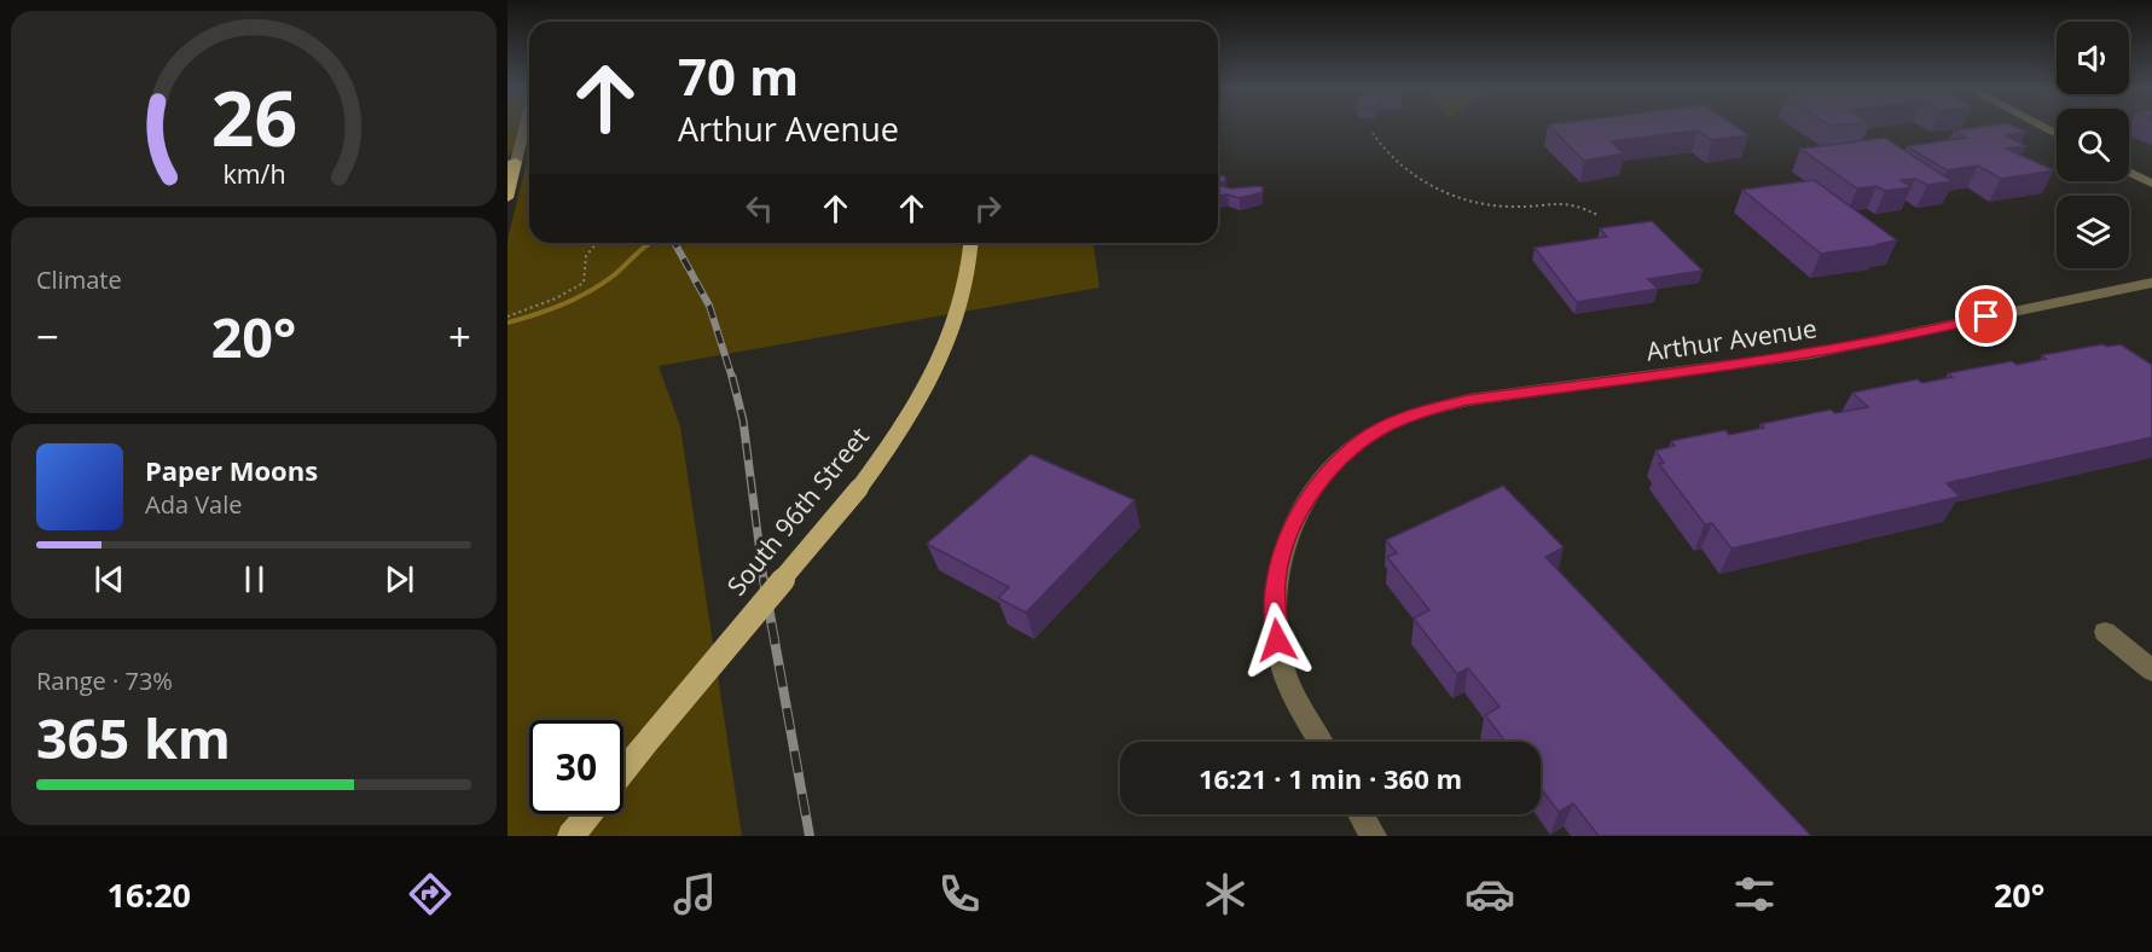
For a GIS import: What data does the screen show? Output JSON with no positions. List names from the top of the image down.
{
  "streets": {
    "main road": ["South 96th Street"],
    "street": ["Arthur Avenue"]
  },
  "page": {
    "turn": ["70 m", "Arthur Avenue"],
    "tile": [
      "Climate",
      ["Range · 73%", "365 km"]
    ],
    "heat": ["−", "20°", "+"],
    "song": ["Paper Moons", "Ada Vale"],
    "limit": "30",
    "trip": "16:21 · 1 min · 360 m",
    "tabs": ["16:20", "20°"],
    "gauge": ["26", "km/h"]
  }
}
